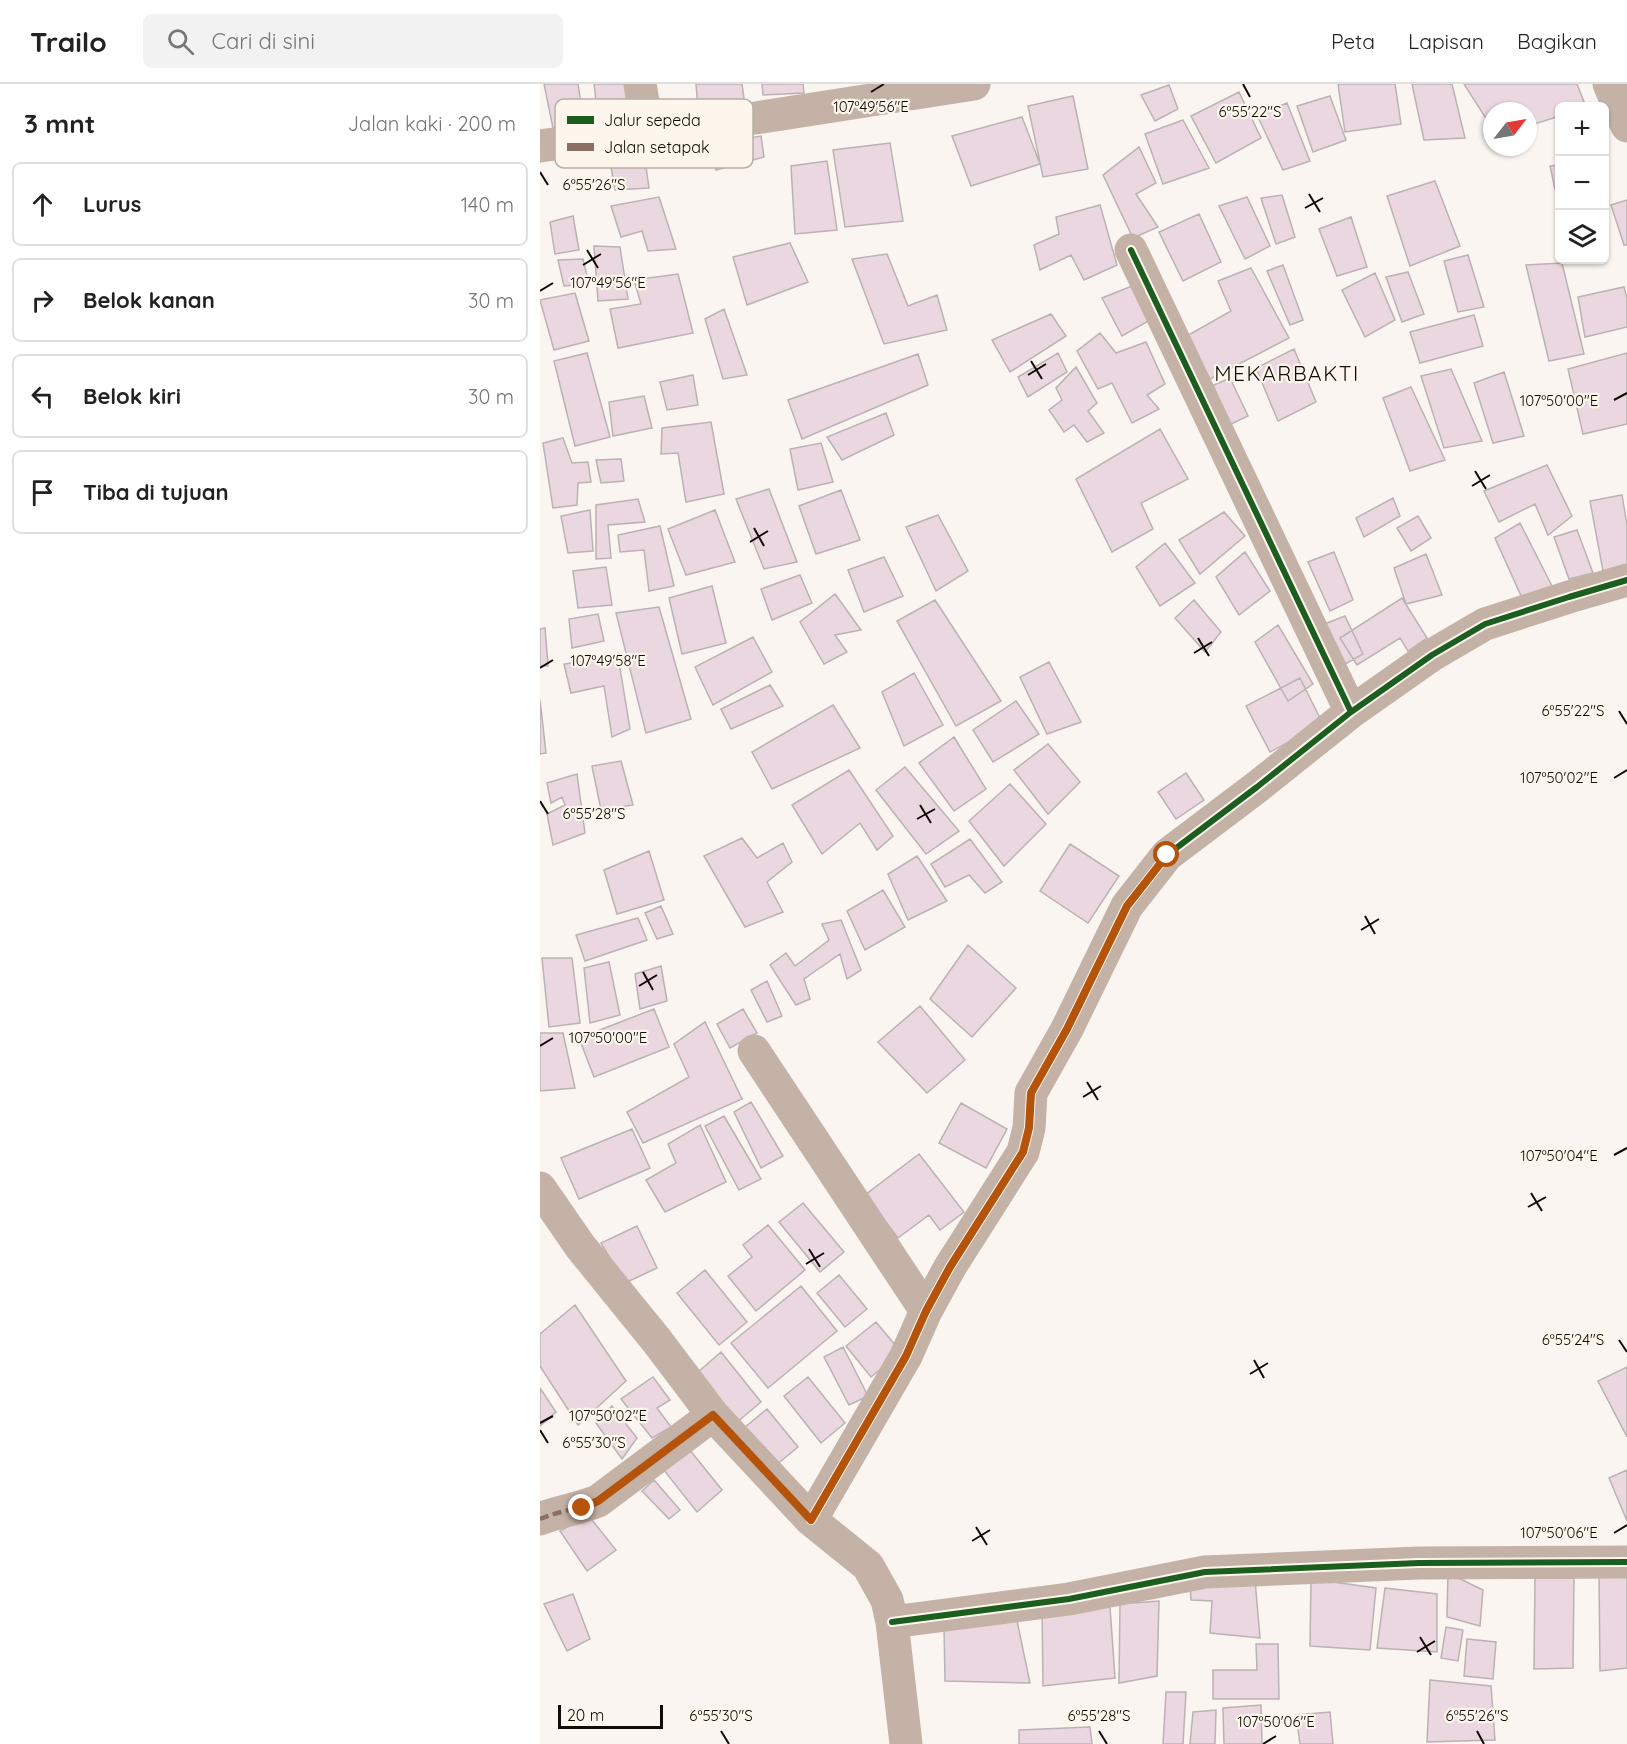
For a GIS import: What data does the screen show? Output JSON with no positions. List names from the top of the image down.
{
  "districts": ["MEKARBAKTI"],
  "legend": ["Jalur sepeda", "Jalan setapak"],
  "scale_bar": "20 m",
  "north": "top right",
  "page": {
    "header": "Trailo",
    "search": "Cari di sini",
    "nav": ["Peta", "Lapisan", "Bagikan"],
    "heading": ["3 mnt", "Jalan kaki · 200 m"],
    "map_buttons": ["+", "−"],
    "list": [
      ["Lurus", "140 m"],
      ["Belok kanan", "30 m"],
      ["Belok kiri", "30 m"],
      "Tiba di tujuan"
    ],
    "scale": "20 m"
  },
  "coordinates": [
    "107°49'56\"E",
    "6°55'22\"S",
    "6°55'26\"S",
    "107°50'00\"E",
    "107°49'58\"E",
    "107°50'02\"E",
    "6°55'28\"S",
    "107°50'04\"E",
    "6°55'24\"S",
    "6°55'30\"S",
    "107°50'06\"E"
  ]
}
